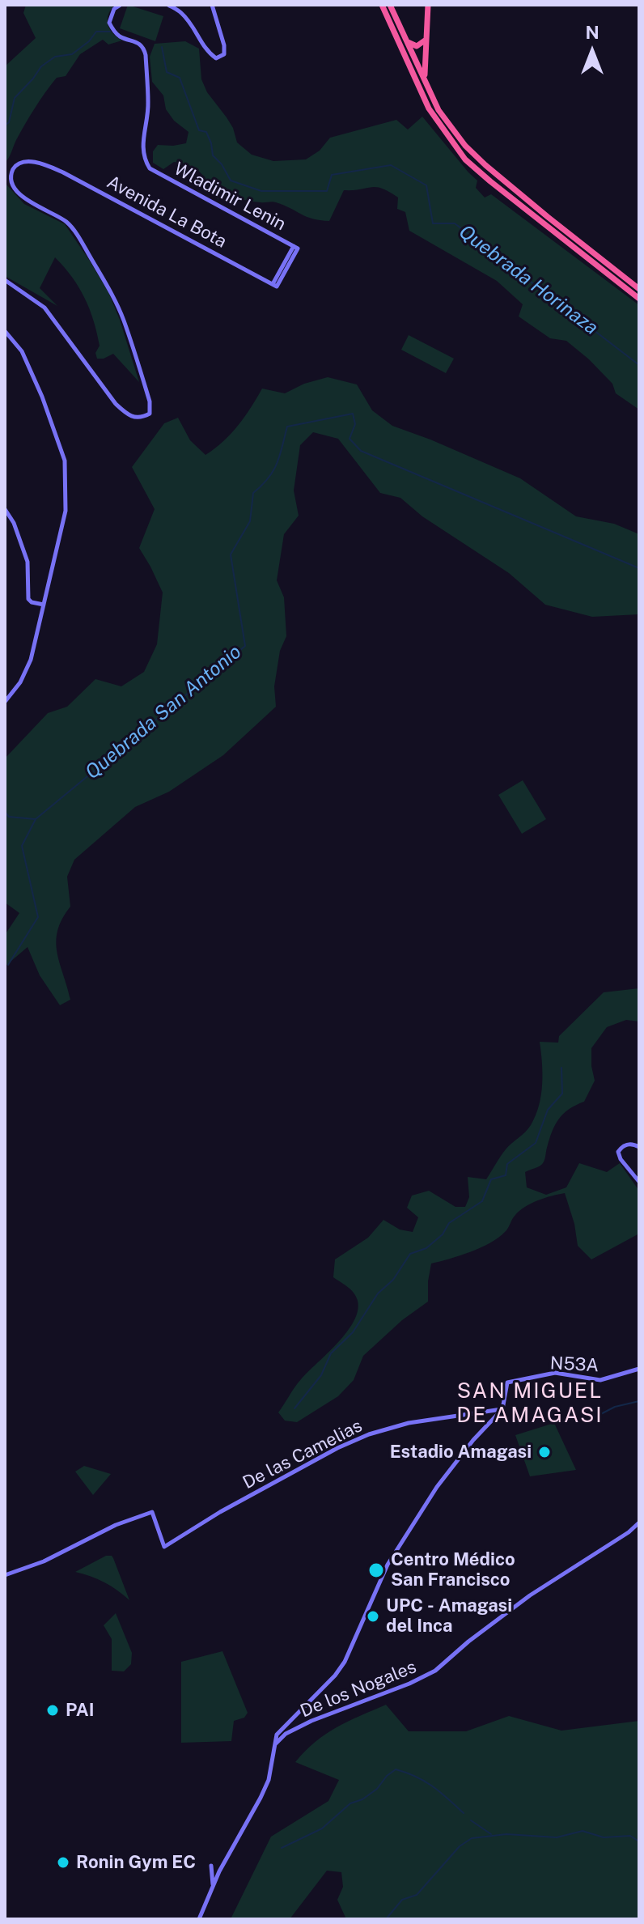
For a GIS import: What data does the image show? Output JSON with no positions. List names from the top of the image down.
{
  "streets": {
    "street": [
      "Wladimir Lenin",
      "Avenida La Bota",
      "N53A",
      "De las Camelias",
      "De los Nogales"
    ]
  },
  "crossings": [
    ["Wladimir Lenin", "Avenida La Bota"],
    ["N53A", "De las Camelias"]
  ],
  "districts": ["SAN MIGUEL DE AMAGASI"],
  "water": ["Quebrada Horinaza", "Quebrada San Antonio"],
  "places": [
    "Estadio Amagasi",
    "Centro Médico San Francisco",
    "UPC - Amagasi del Inca",
    "PAI",
    "Ronin Gym EC"
  ],
  "north": "top"
}
